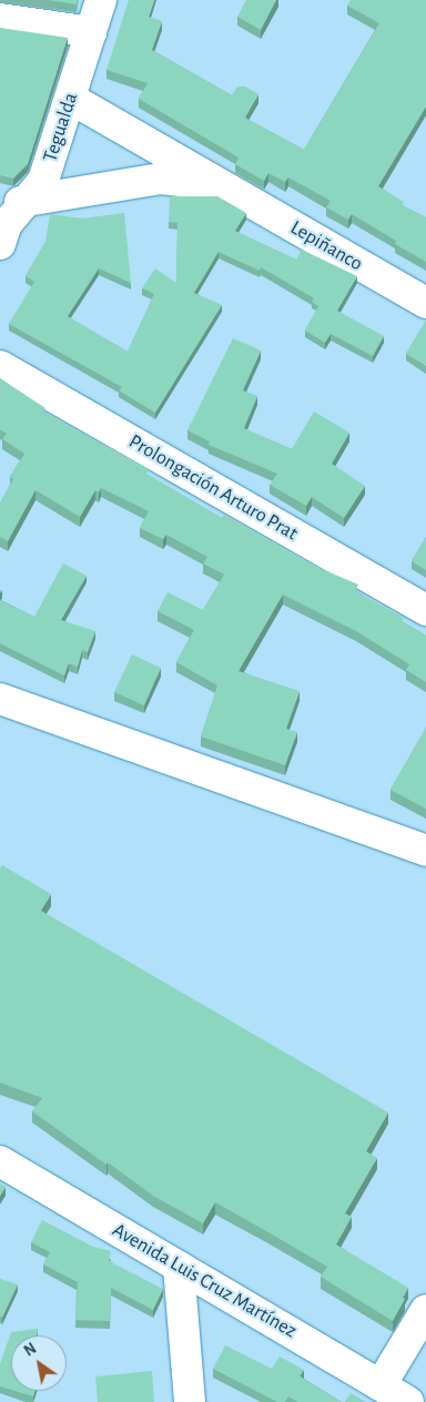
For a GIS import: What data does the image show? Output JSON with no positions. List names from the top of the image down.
{
  "streets": {
    "street": [
      "Tegualda",
      "Lepiñanco",
      "Prolongación Arturo Prat",
      "Avenida Luis Cruz Martínez"
    ]
  },
  "crossings": [
    ["Tegualda", "Lepiñanco"]
  ],
  "north": "top left"
}
